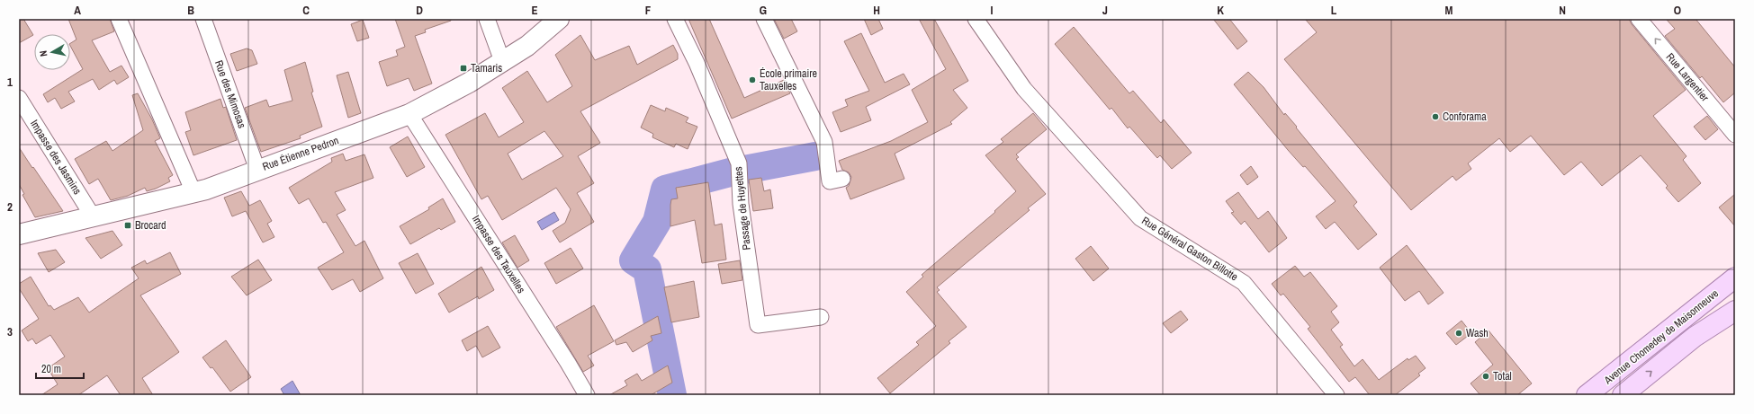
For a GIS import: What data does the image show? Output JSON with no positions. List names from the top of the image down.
{
  "streets": {
    "main road": ["Avenue Chomedey de Maisonneuve"],
    "street": [
      "Rue Largentier",
      "Rue des Mimosas",
      "Rue Étienne Pedron",
      "Impasse des Jasmins",
      "Passage de Huyettes",
      "Rue Général Gaston Billotte",
      "Impasse des Tauxelles"
    ]
  },
  "crossings": [
    ["Rue des Mimosas", "Rue Étienne Pedron"],
    ["Rue Étienne Pedron", "Impasse des Jasmins"],
    ["Rue Étienne Pedron", "Impasse des Tauxelles"]
  ],
  "one_way": ["Rue Largentier"],
  "places": {
    "transit": ["Tamaris", "Brocard"],
    "other": [
      "École primaire Tauxelles",
      "Conforama",
      "Wash",
      "Total"
    ]
  },
  "scale_bar": "20 m",
  "north": "left",
  "grid": {
    "columns": [
      "A",
      "B",
      "C",
      "D",
      "E",
      "F",
      "G",
      "H",
      "I",
      "J",
      "K",
      "L",
      "M",
      "N",
      "O"
    ],
    "rows": ["1", "2", "3"]
  }
}
